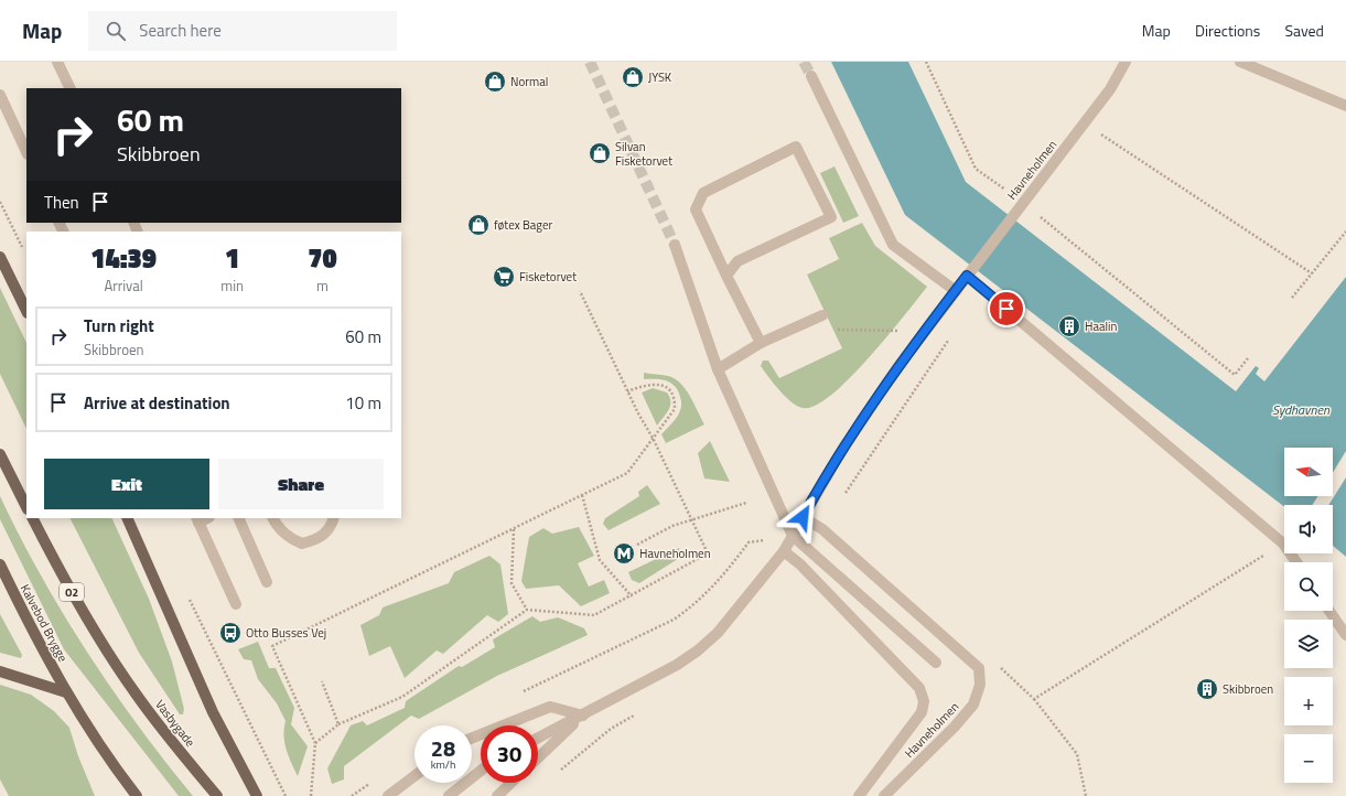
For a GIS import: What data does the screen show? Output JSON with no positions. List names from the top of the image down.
{
  "streets": {
    "main road": ["O2", "Kalvebod Brygge", "Vasbygade"],
    "street": ["Havneholmen"]
  },
  "water": ["Sydhavnen"],
  "places": {
    "shop": [
      "JYSK",
      "Normal",
      "Silvan Fisketorvet",
      "føtex Bager"
    ],
    "supermarket": ["Fisketorvet"],
    "building": ["Haalin", "Skibbroen"],
    "metro station": ["Havneholmen"],
    "bus stop": ["Otto Busses Vej"]
  },
  "north": "left",
  "page": {
    "header": "Map",
    "search": "Search here",
    "nav": ["Map", "Directions", "Saved"],
    "turn": ["60 m", "Skibbroen"],
    "then": "Then",
    "eta": [
      "14:39",
      "Arrival",
      "1",
      "min",
      "70",
      "m"
    ],
    "list": [
      {
        "name": "Turn right",
        "note": "Skibbroen",
        "value": "60 m"
      },
      {
        "name": "Arrive at destination",
        "value": "10 m"
      }
    ],
    "map_buttons": ["+", "−"],
    "buttons": ["Exit", "Share"],
    "speed": "28 km/h",
    "limit": "30"
  }
}
